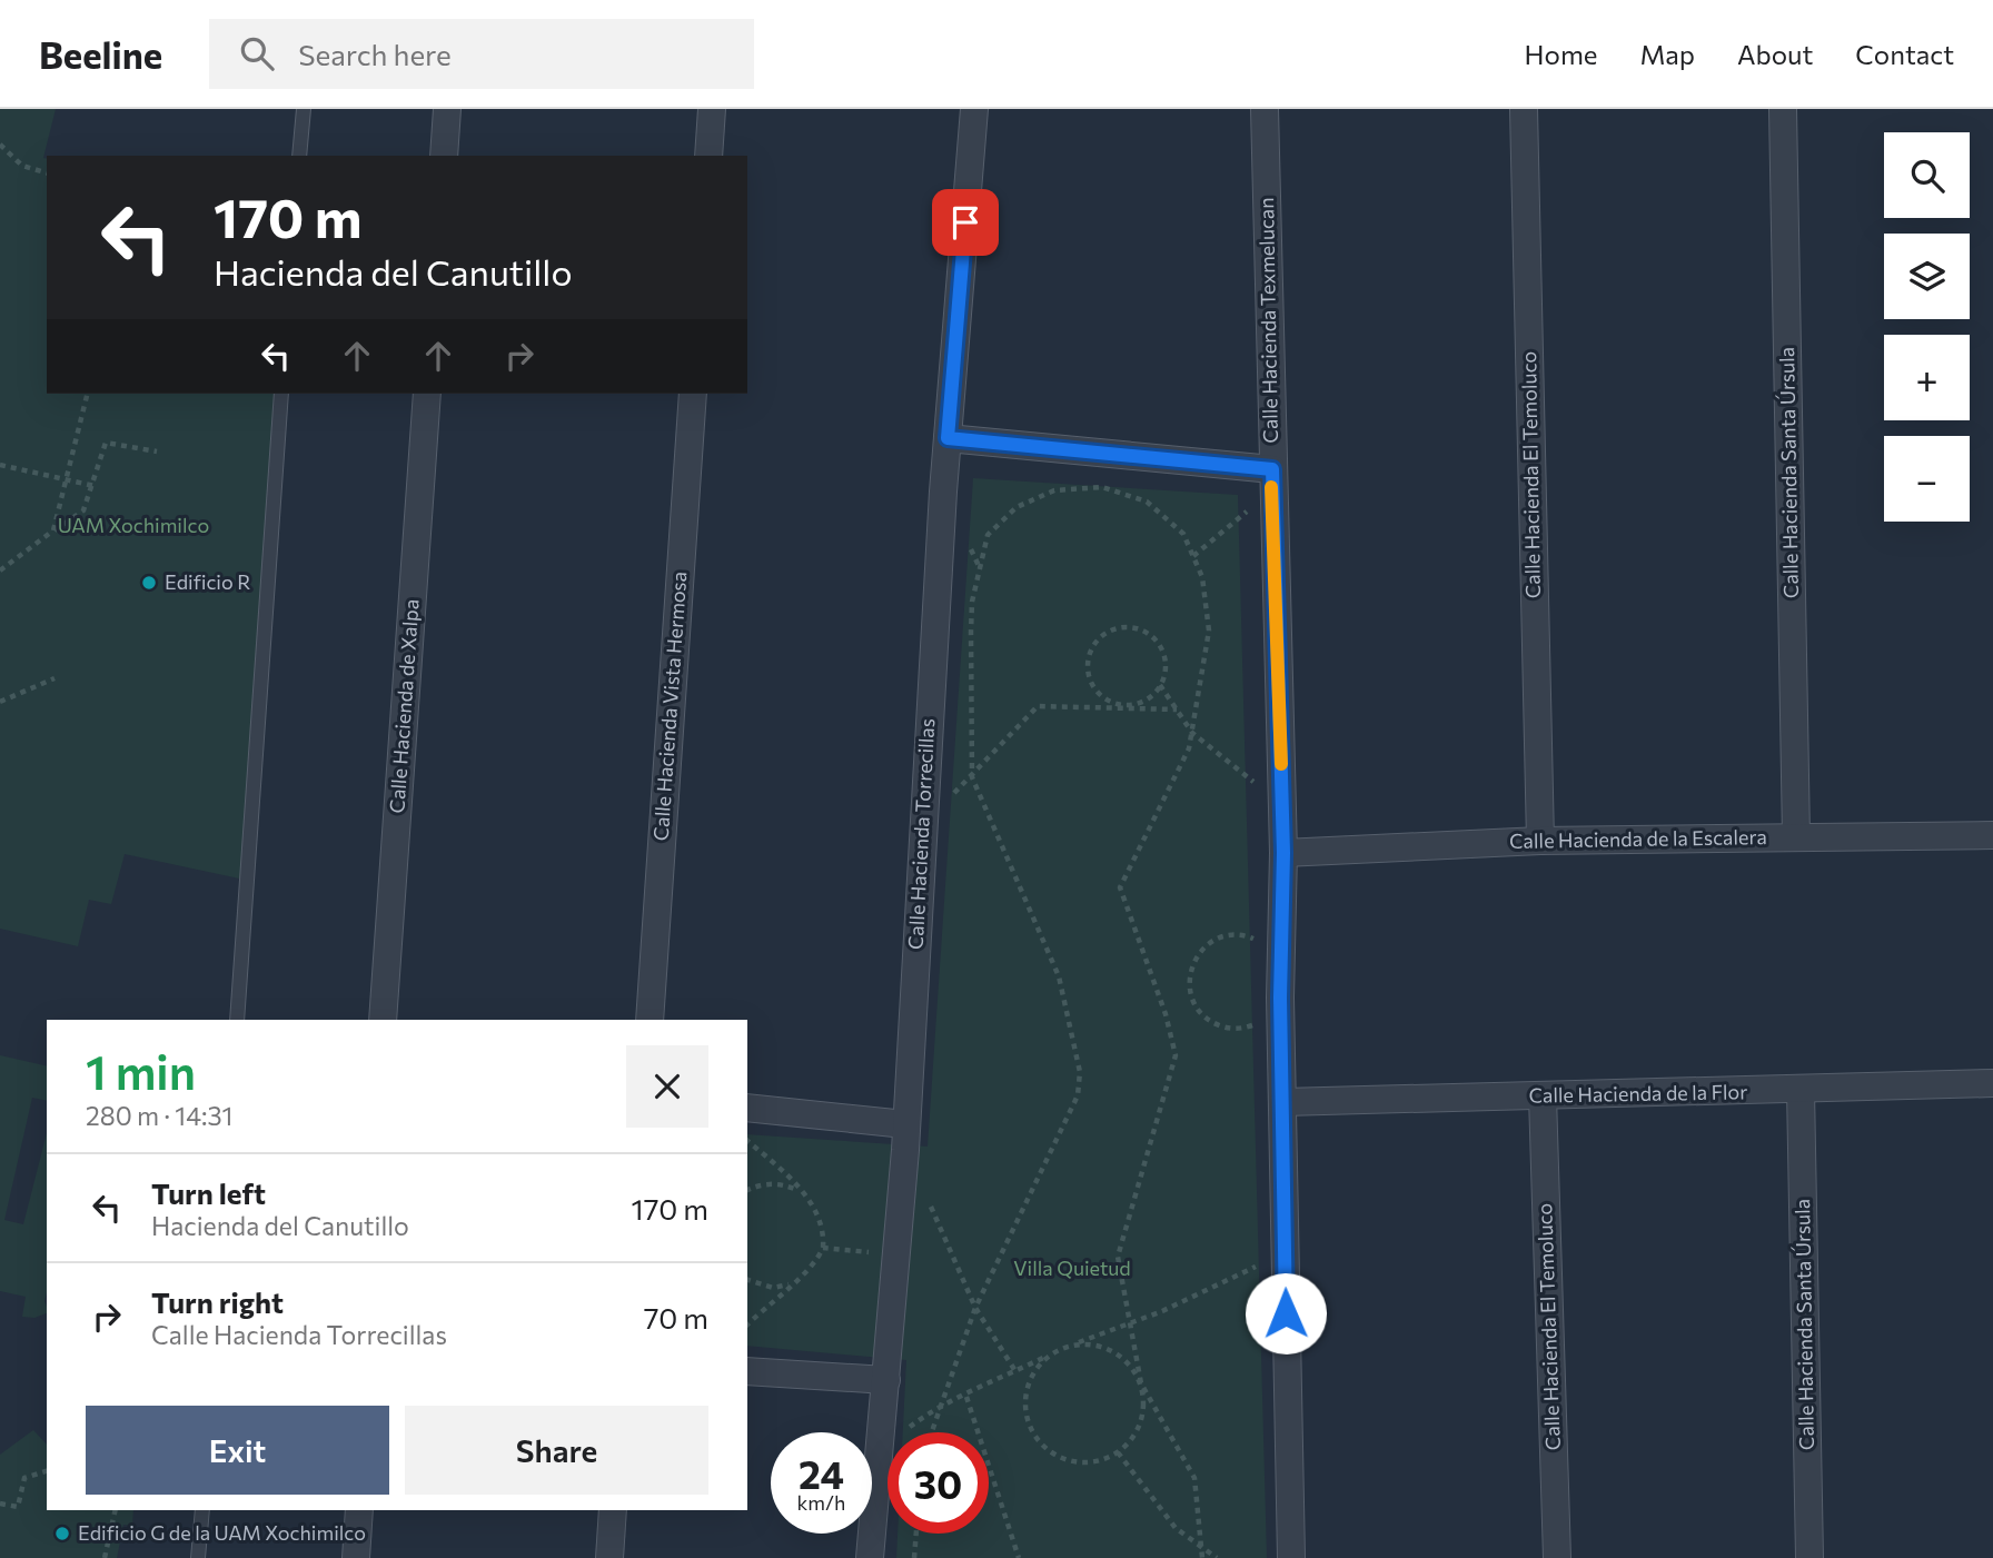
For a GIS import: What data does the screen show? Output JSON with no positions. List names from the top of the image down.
{
  "streets": {
    "street": [
      "Calle Hacienda Texmelucan",
      "Calle Hacienda Santa Úrsula",
      "Calle Hacienda El Temoluco",
      "Calle Hacienda de Xalpa",
      "Calle Hacienda Vista Hermosa",
      "Calle Hacienda Torrecillas",
      "Calle Hacienda de la Escalera",
      "Calle Hacienda de la Flor"
    ]
  },
  "crossings": [
    ["Calle Hacienda Texmelucan", "Calle Hacienda de la Escalera"],
    ["Calle Hacienda Texmelucan", "Calle Hacienda de la Flor"],
    ["Calle Hacienda Santa Úrsula", "Calle Hacienda de la Escalera"],
    ["Calle Hacienda Santa Úrsula", "Calle Hacienda de la Flor"],
    ["Calle Hacienda El Temoluco", "Calle Hacienda de la Escalera"],
    ["Calle Hacienda El Temoluco", "Calle Hacienda de la Flor"]
  ],
  "parks": ["UAM Xochimilco", "Villa Quietud"],
  "places": ["Edificio R", "Edificio G de la UAM Xochimilco"],
  "page": {
    "header": "Beeline",
    "search": "Search here",
    "nav": [
      "Home",
      "Map",
      "About",
      "Contact"
    ],
    "map_buttons": ["+", "−"],
    "turn": ["170 m", "Hacienda del Canutillo"],
    "heading": ["1 min", "280 m · 14:31"],
    "list": [
      {
        "name": "Turn left",
        "note": "Hacienda del Canutillo",
        "value": "170 m"
      },
      {
        "name": "Turn right",
        "note": "Calle Hacienda Torrecillas",
        "value": "70 m"
      }
    ],
    "buttons": ["Exit", "Share"],
    "speed": "24 km/h",
    "limit": "30"
  }
}
